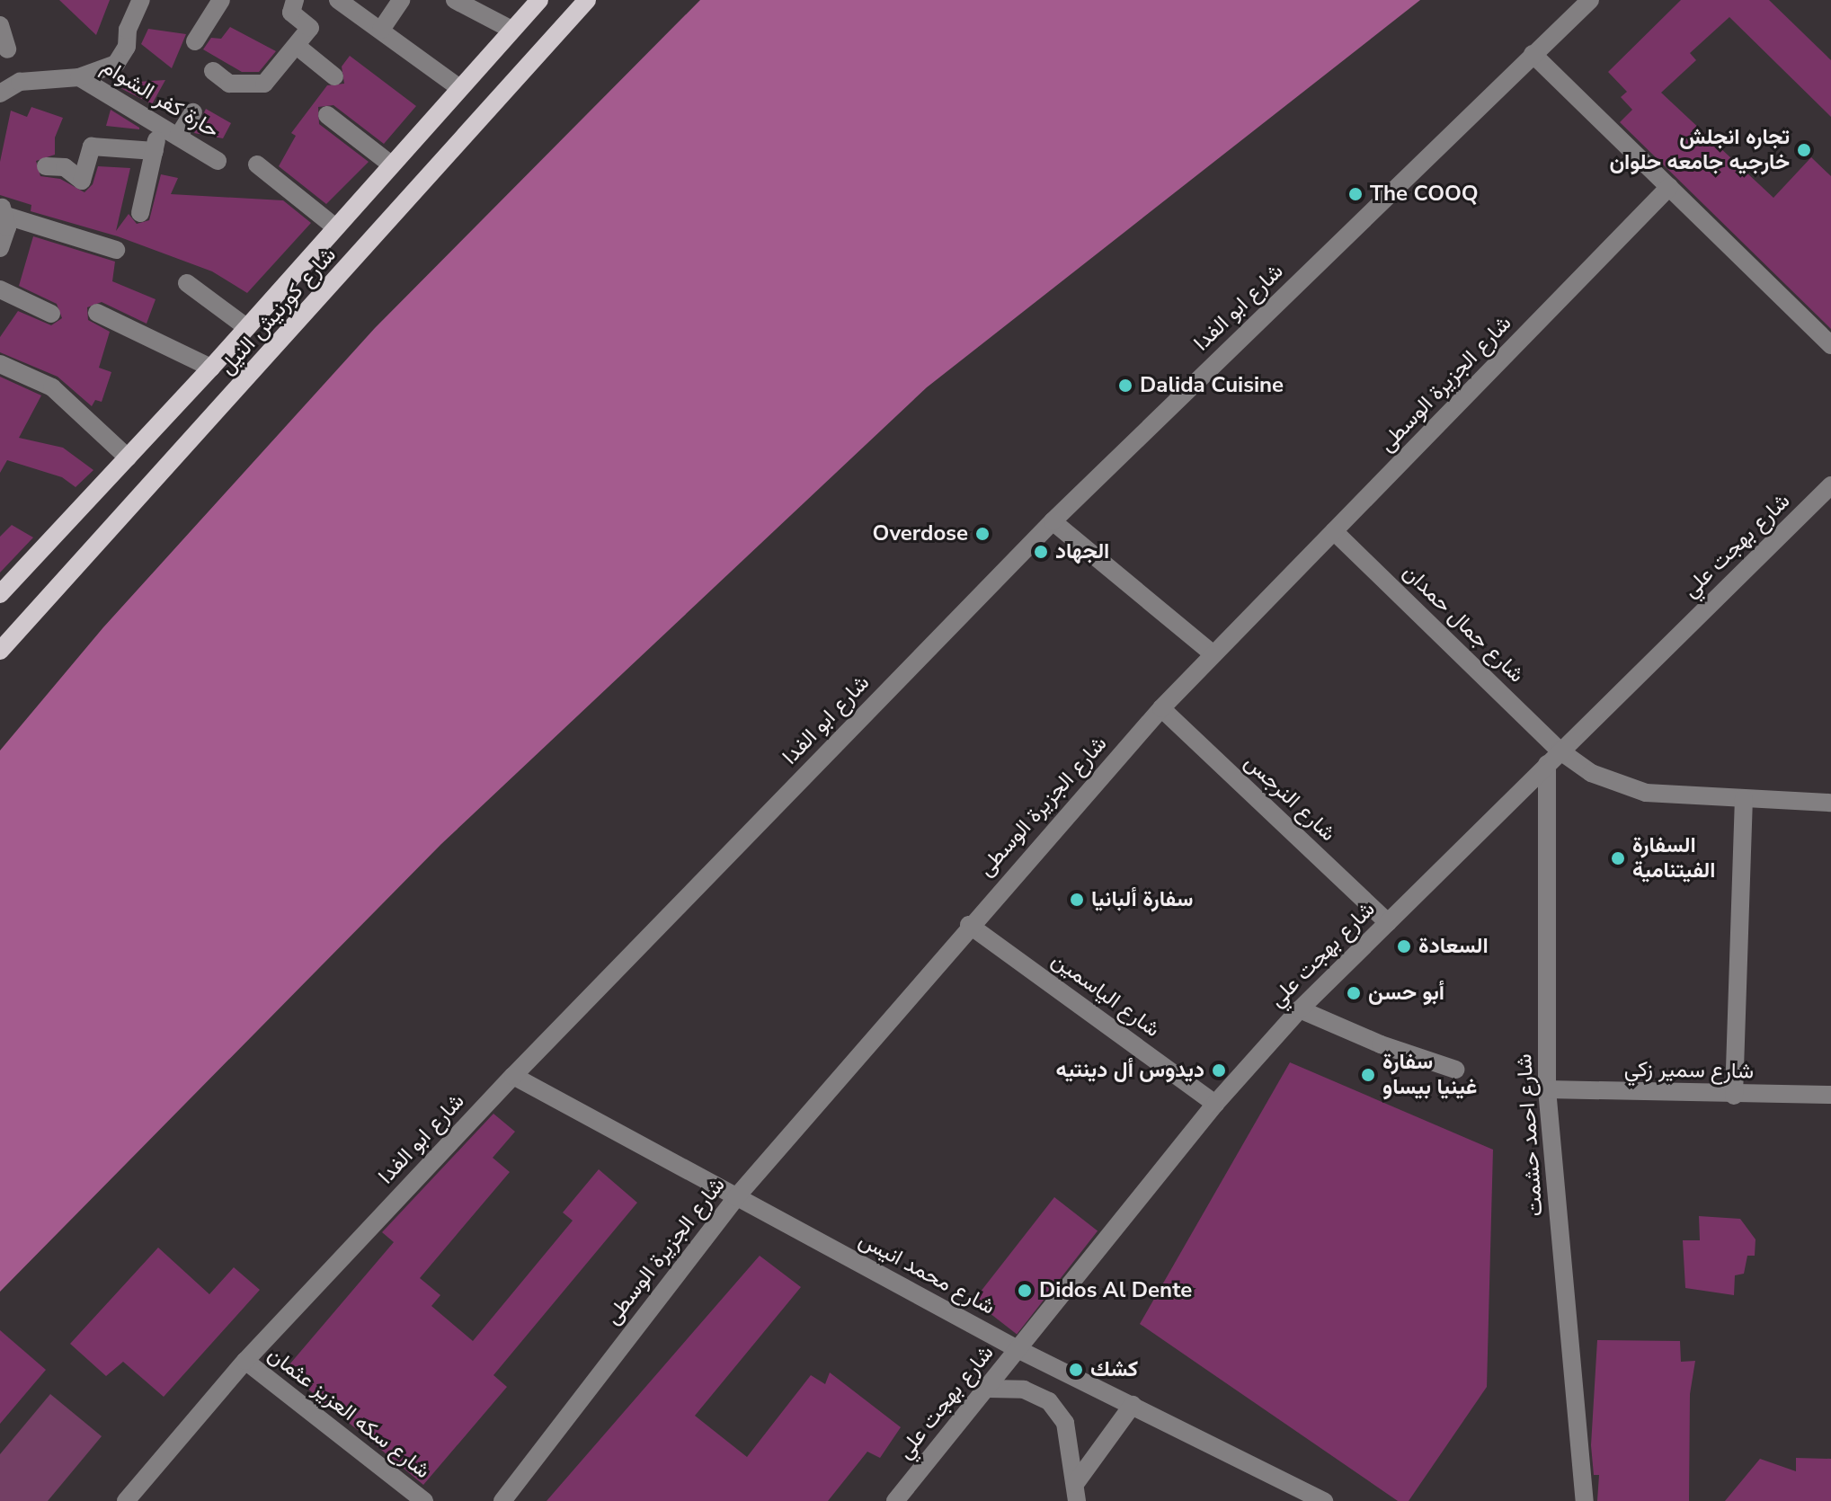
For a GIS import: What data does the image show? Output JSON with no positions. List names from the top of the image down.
{
  "streets": {
    "main road": ["شارع كورنيش النيل"],
    "street": [
      "حارة كفر الشوام",
      "شارع ابو الفدا",
      "شارع الجزيرة الوسطى",
      "شارع بهجت علي",
      "شارع جمال حمدان",
      "شارع النرجس",
      "شارع الياسمين",
      "شارع سمير زكي",
      "شارع احمد حشمت",
      "شارع محمد انيس",
      "شارع سكه العزيز عثمان"
    ]
  },
  "crossings": [
    ["شارع ابو الفدا", "شارع محمد انيس"],
    ["شارع ابو الفدا", "شارع سكه العزيز عثمان"],
    ["شارع الجزيرة الوسطى", "شارع جمال حمدان"],
    ["شارع الجزيرة الوسطى", "شارع النرجس"],
    ["شارع الجزيرة الوسطى", "شارع الياسمين"],
    ["شارع الجزيرة الوسطى", "شارع محمد انيس"],
    ["شارع بهجت علي", "شارع جمال حمدان"],
    ["شارع بهجت علي", "شارع النرجس"],
    ["شارع بهجت علي", "شارع الياسمين"],
    ["شارع بهجت علي", "شارع احمد حشمت"],
    ["شارع بهجت علي", "شارع محمد انيس"],
    ["شارع سمير زكي", "شارع احمد حشمت"]
  ],
  "places": [
    "تجاره انجلش خارجيه جامعه حلوان",
    "The COOQ",
    "Dalida Cuisine",
    "Overdose",
    "الجهاد",
    "السفارة الفيتنامية",
    "سفارة ألبانيا",
    "السعادة",
    "أبو حسن",
    "ديدوس أل دينتيه",
    "سفارة غينيا بيساو",
    "Didos Al Dente",
    "كشك"
  ]
}
